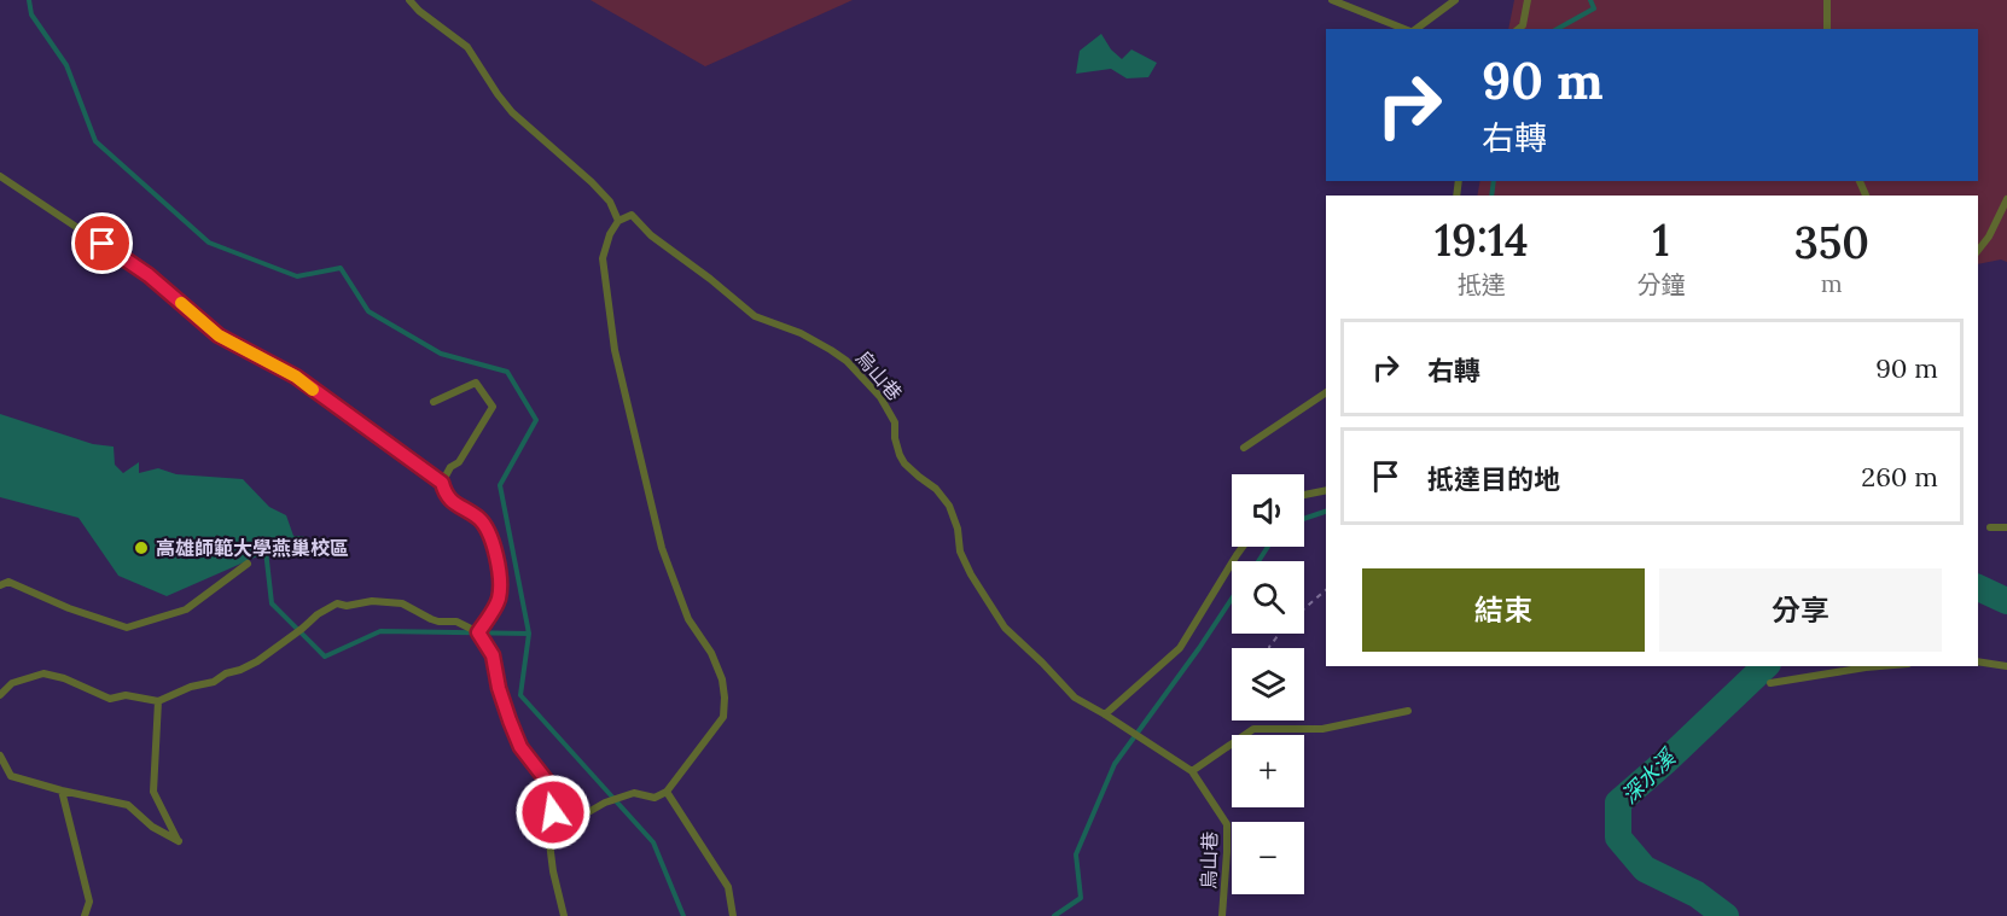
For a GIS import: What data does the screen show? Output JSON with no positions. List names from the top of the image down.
{
  "streets": {
    "lane": ["烏山巷"]
  },
  "water": ["深水溪"],
  "places": ["高雄師範大學燕巢校區"],
  "page": {
    "turn": ["90 m", "右轉"],
    "eta": [
      "19:14",
      "抵達",
      "1",
      "分鐘",
      "350",
      "m"
    ],
    "list": [
      {
        "name": "右轉",
        "value": "90 m"
      },
      {
        "name": "抵達目的地",
        "value": "260 m"
      }
    ],
    "map_buttons": ["+", "−"],
    "buttons": ["結束", "分享"]
  }
}
